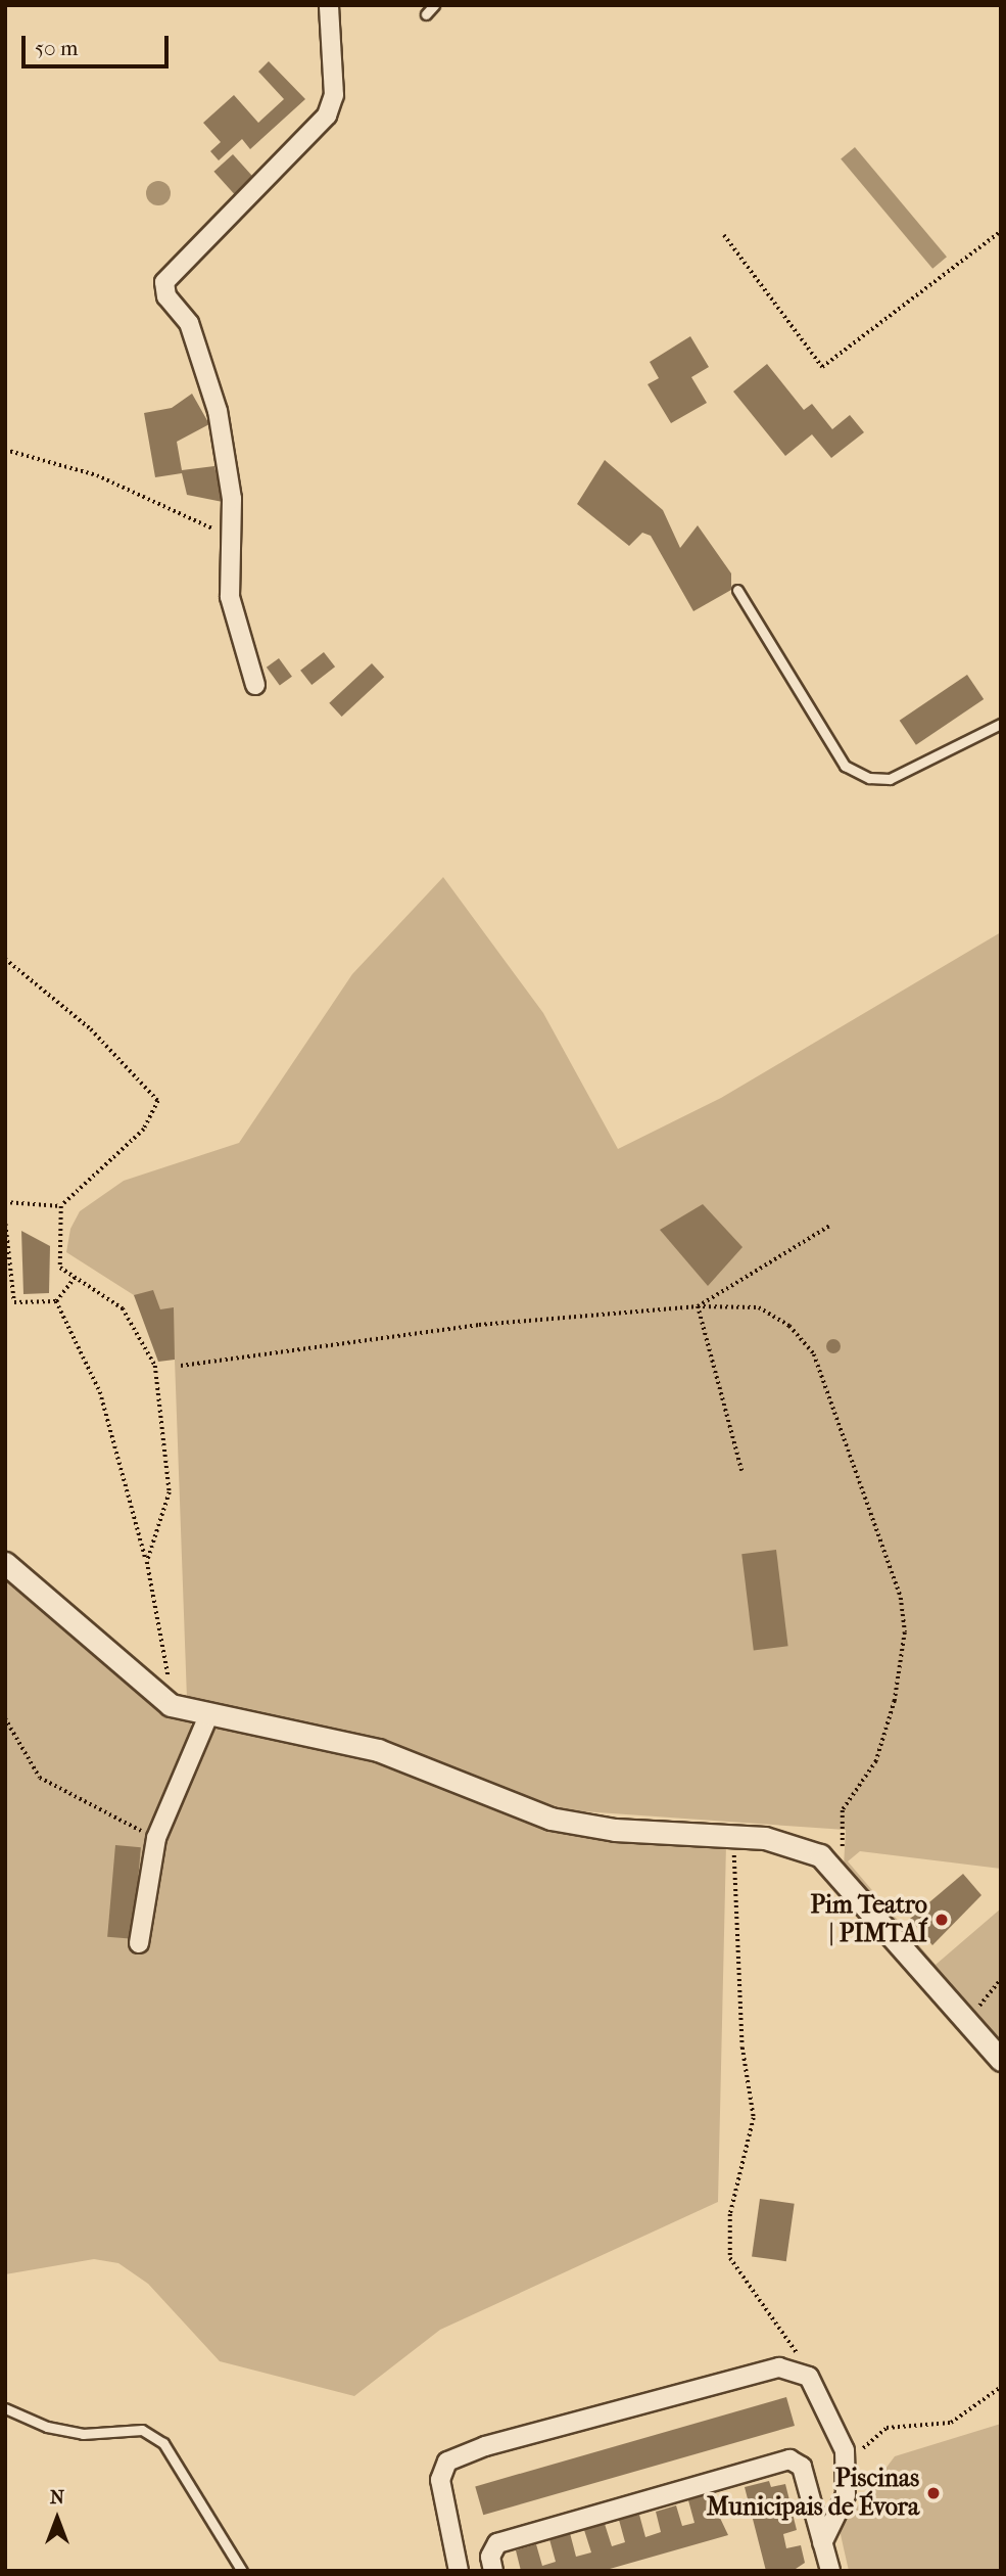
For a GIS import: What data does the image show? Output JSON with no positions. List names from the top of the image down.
{
  "places": ["Pim Teatro | PIMTAÍ", "Piscinas Municipais de Évora"],
  "scale_bar": "50 m",
  "north": "top"
}
